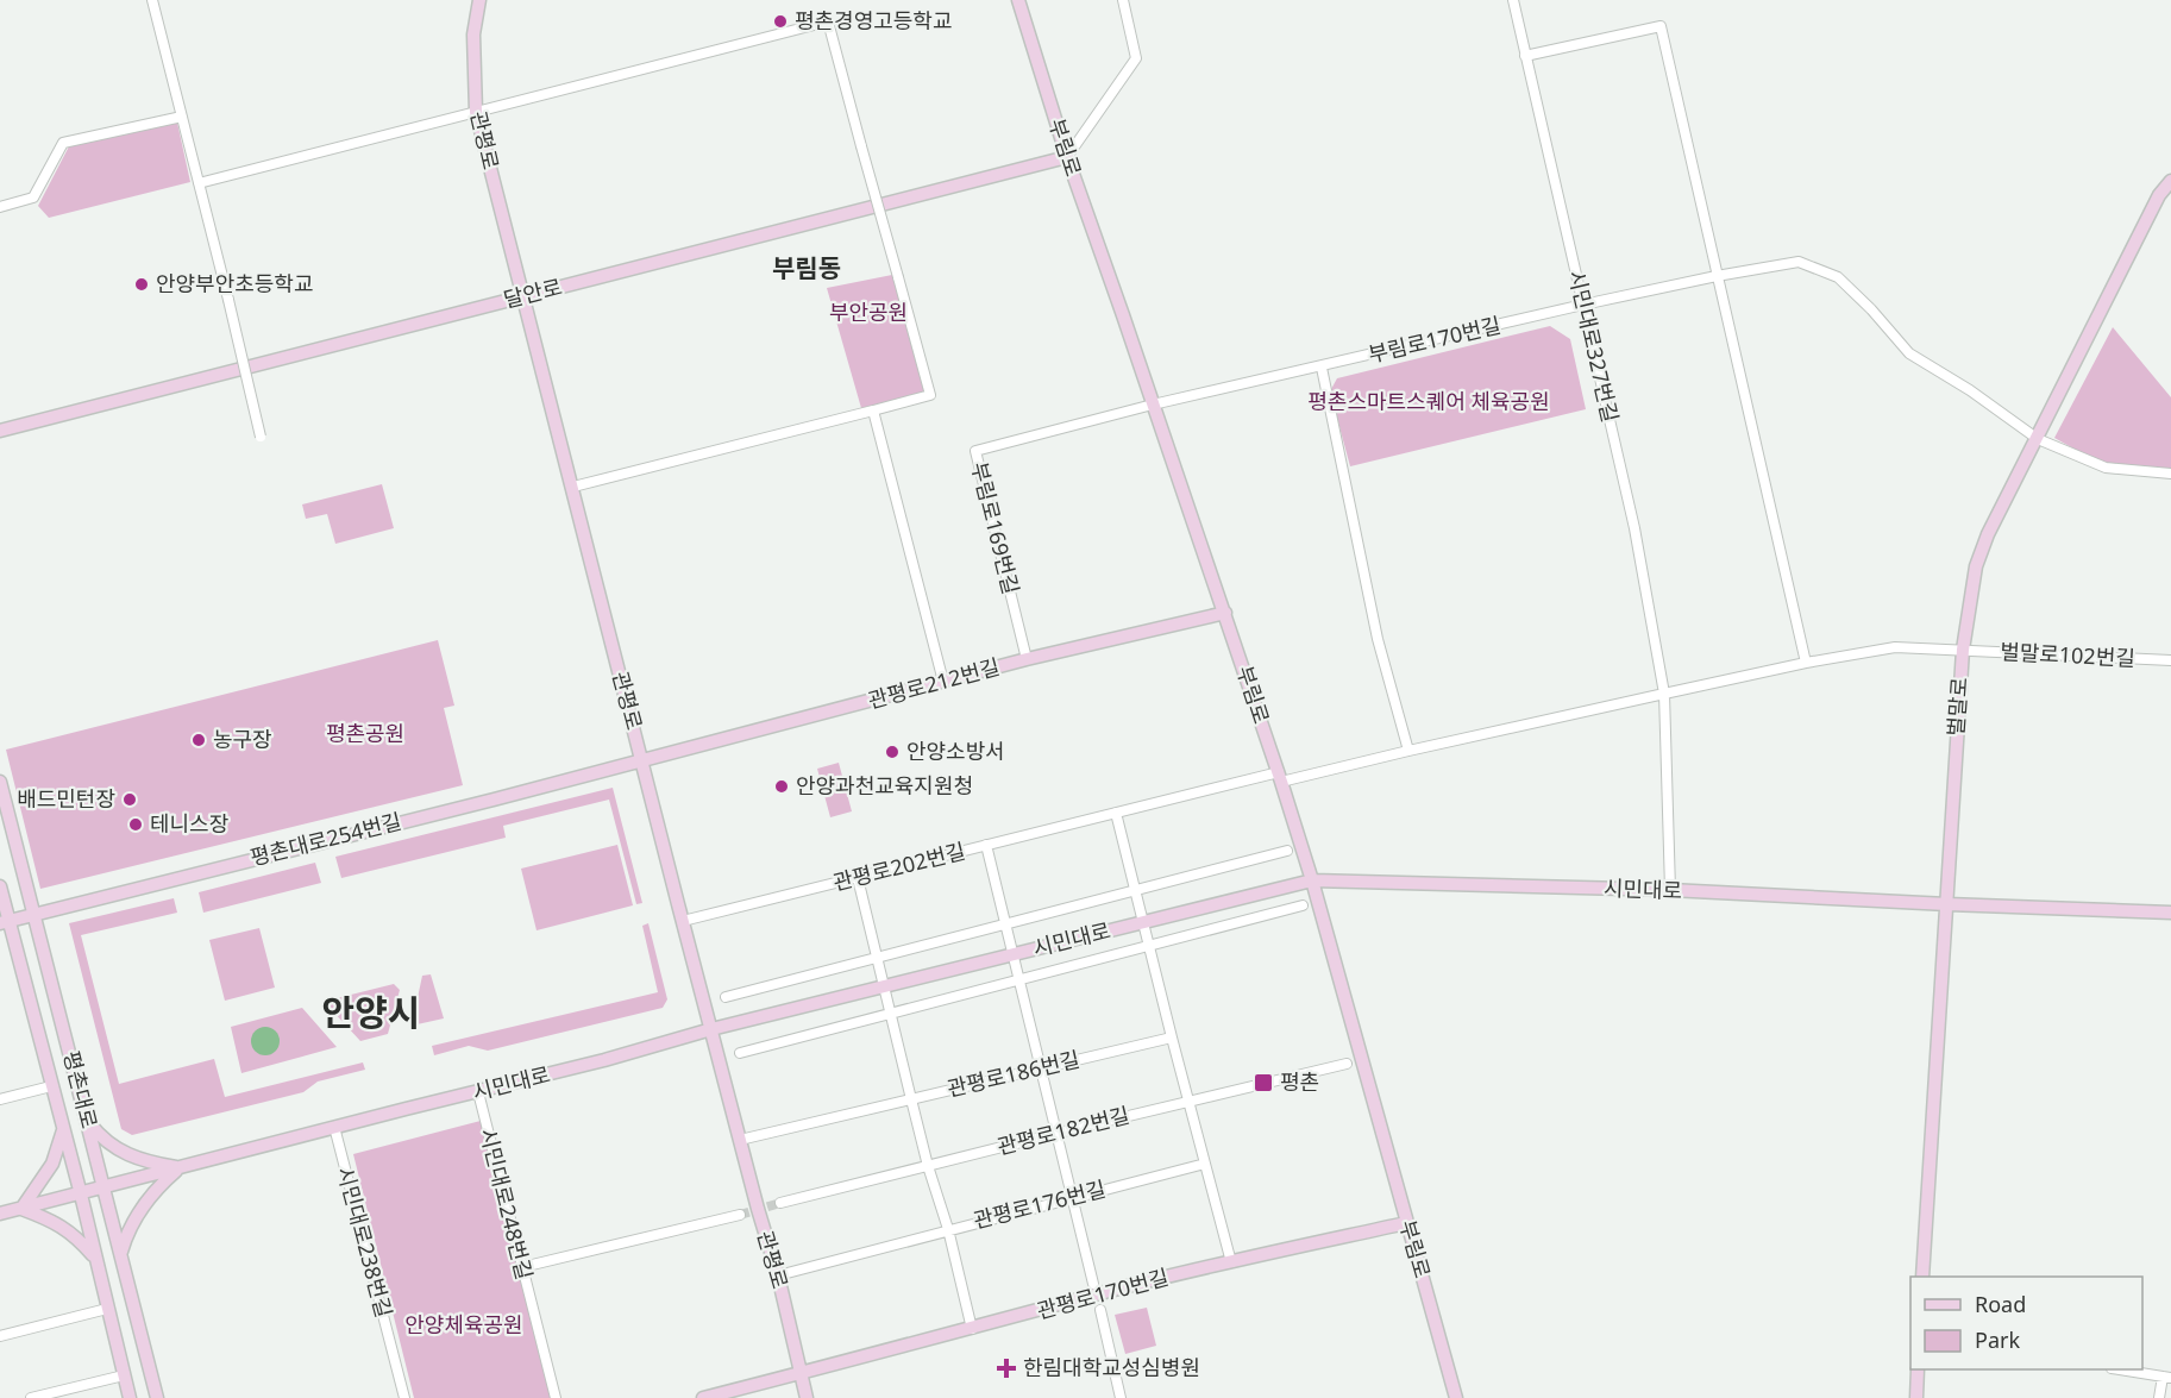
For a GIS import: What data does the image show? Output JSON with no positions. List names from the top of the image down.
{
  "streets": {
    "street": [
      "관평로",
      "부림로",
      "달안로",
      "부림로170번길",
      "시민대로327번길",
      "부림로169번길",
      "벌말로102번길",
      "관평로212번길",
      "벌말로",
      "평촌대로254번길",
      "관평로202번길",
      "시민대로",
      "관평로186번길",
      "평촌대로",
      "관평로182번길",
      "시민대로248번길",
      "관평로176번길",
      "시민대로238번길",
      "관평로170번길"
    ]
  },
  "crossings": [
    ["관평로", "달안로"],
    ["관평로", "관평로212번길"],
    ["관평로", "평촌대로254번길"],
    ["관평로", "관평로202번길"],
    ["관평로", "시민대로"],
    ["관평로", "관평로186번길"],
    ["관평로", "관평로176번길"],
    ["관평로", "관평로170번길"],
    ["부림로", "달안로"],
    ["부림로", "부림로170번길"],
    ["부림로", "부림로169번길"],
    ["부림로", "관평로212번길"],
    ["부림로", "관평로202번길"],
    ["부림로", "시민대로"],
    ["부림로", "관평로170번길"],
    ["부림로170번길", "시민대로327번길"],
    ["부림로170번길", "부림로169번길"],
    ["부림로170번길", "벌말로"],
    ["시민대로327번길", "시민대로"],
    ["부림로169번길", "관평로212번길"],
    ["벌말로102번길", "벌말로"],
    ["관평로212번길", "평촌대로254번길"],
    ["벌말로", "시민대로"],
    ["평촌대로254번길", "평촌대로"],
    ["시민대로", "평촌대로"],
    ["시민대로", "시민대로248번길"],
    ["시민대로", "시민대로238번길"]
  ],
  "districts": ["부림동", "안양시"],
  "parks": [
    "부안공원",
    "평촌스마트스퀘어 체육공원",
    "평촌공원",
    "안양체육공원"
  ],
  "places": {
    "other": [
      "평촌경영고등학교",
      "안양부안초등학교",
      "농구장",
      "안양소방서",
      "안양과천교육지원청",
      "배드민턴장",
      "테니스장"
    ],
    "transit": ["평촌"],
    "health": ["한림대학교성심병원"]
  },
  "legend": ["Road", "Park"]
}
